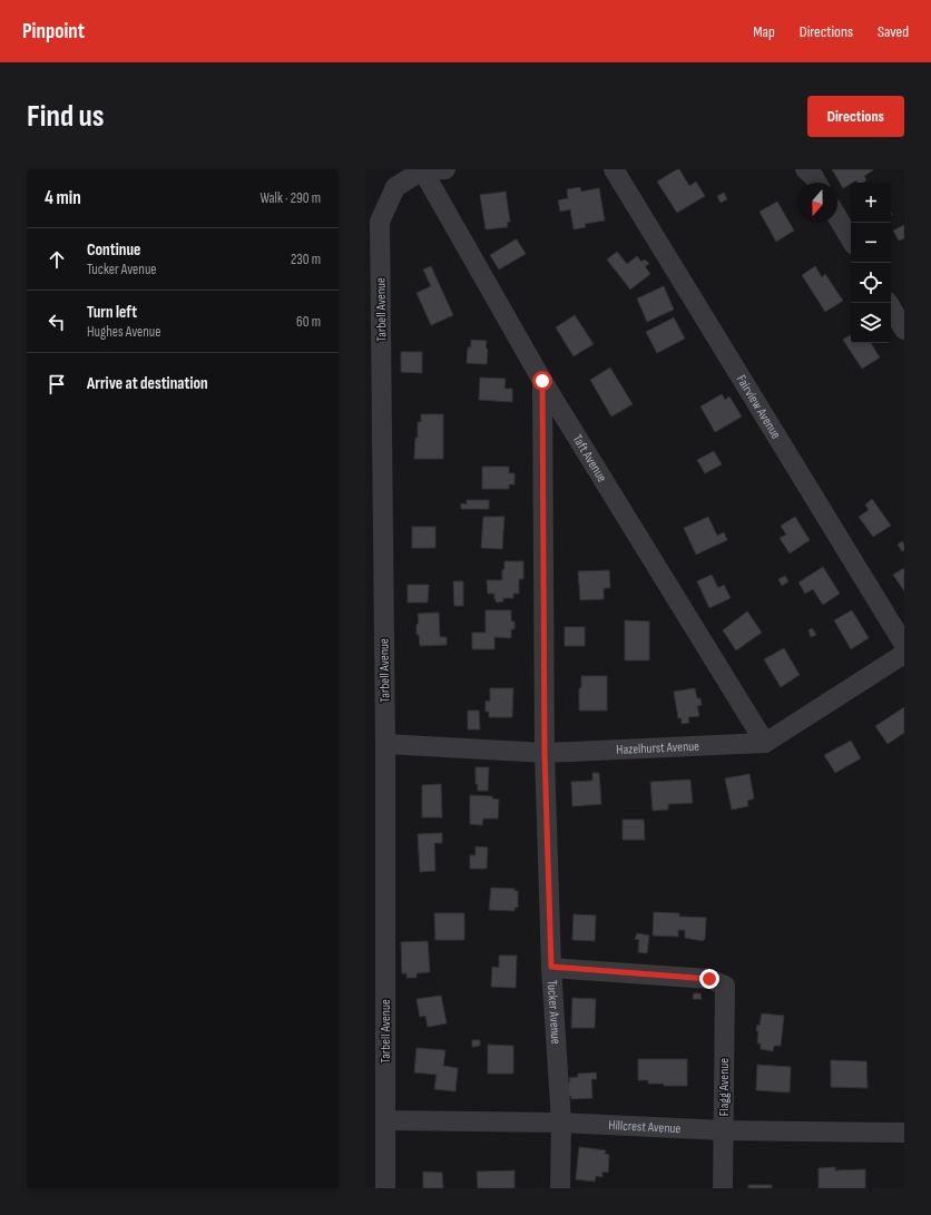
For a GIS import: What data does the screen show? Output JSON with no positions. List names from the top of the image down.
{
  "streets": {
    "street": [
      "Tarbell Avenue",
      "Fairview Avenue",
      "Taft Avenue",
      "Hazelhurst Avenue",
      "Tucker Avenue",
      "Flagg Avenue",
      "Hillcrest Avenue"
    ]
  },
  "crossings": [
    ["Tarbell Avenue", "Taft Avenue"],
    ["Tarbell Avenue", "Hazelhurst Avenue"],
    ["Tarbell Avenue", "Hillcrest Avenue"],
    ["Taft Avenue", "Hazelhurst Avenue"],
    ["Taft Avenue", "Tucker Avenue"],
    ["Hazelhurst Avenue", "Tucker Avenue"],
    ["Tucker Avenue", "Flagg Avenue"],
    ["Tucker Avenue", "Hillcrest Avenue"],
    ["Flagg Avenue", "Hillcrest Avenue"]
  ],
  "north": "bottom",
  "page": {
    "header": "Pinpoint",
    "nav": ["Map", "Directions", "Saved"],
    "buttons": "Directions",
    "title": "Find us",
    "heading": ["4 min", "Walk · 290 m"],
    "map_buttons": ["+", "−"],
    "list": [
      ["Continue", "Tucker Avenue", "230 m"],
      ["Turn left", "Hughes Avenue", "60 m"],
      "Arrive at destination"
    ]
  }
}
